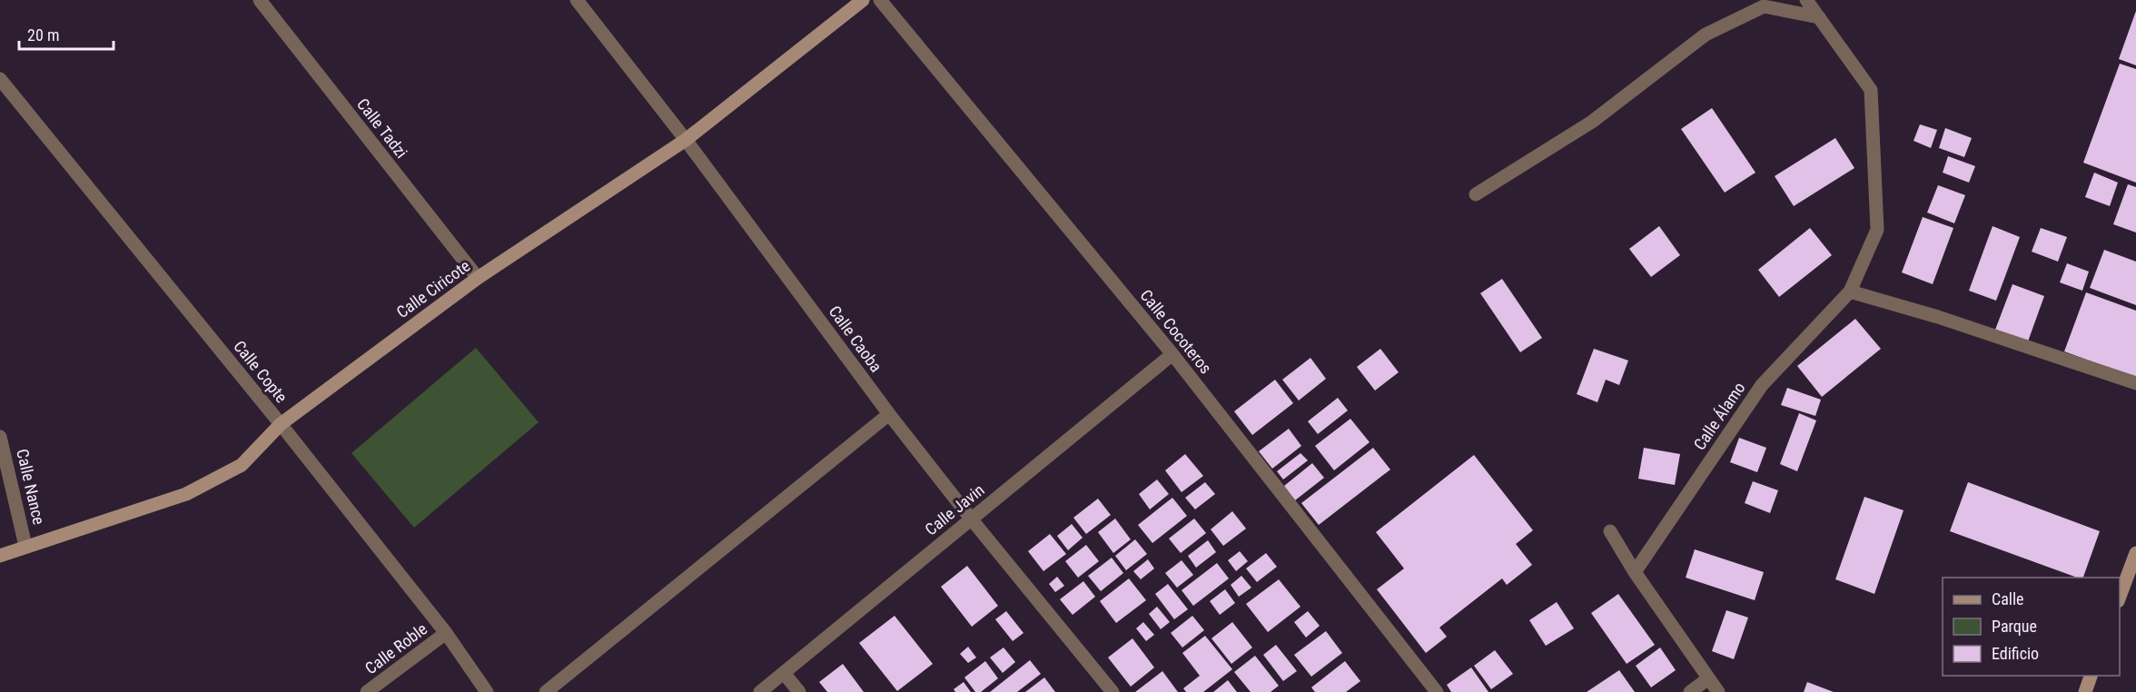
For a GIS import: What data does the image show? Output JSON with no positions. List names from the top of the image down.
{
  "streets": {
    "street": [
      "Calle Tadzi",
      "Calle Ciricote",
      "Calle Cocoteros",
      "Calle Caoba",
      "Calle Copte",
      "Calle Álamo",
      "Calle Nance",
      "Calle Javin",
      "Calle Roble"
    ]
  },
  "crossings": [
    ["Calle Tadzi", "Calle Ciricote"],
    ["Calle Ciricote", "Calle Caoba"],
    ["Calle Ciricote", "Calle Copte"],
    ["Calle Ciricote", "Calle Nance"],
    ["Calle Cocoteros", "Calle Javin"],
    ["Calle Caoba", "Calle Javin"],
    ["Calle Copte", "Calle Roble"]
  ],
  "legend": ["Calle", "Parque", "Edificio"],
  "scale_bar": "20 m"
}
